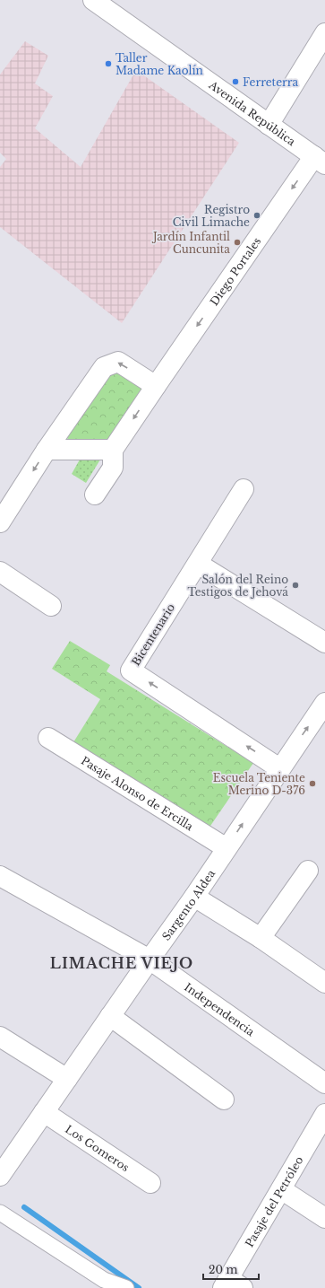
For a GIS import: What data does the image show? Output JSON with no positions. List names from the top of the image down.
{
  "streets": {
    "street": [
      "Avenida República",
      "Diego Portales",
      "Bicentenario",
      "Pasaje Alonso de Ercilla",
      "Sargento Aldea",
      "Independencia",
      "Los Gomeros",
      "Pasaje del Petróleo"
    ]
  },
  "crossings": [
    ["Avenida República", "Diego Portales"],
    ["Bicentenario", "Sargento Aldea"],
    ["Pasaje Alonso de Ercilla", "Sargento Aldea"],
    ["Sargento Aldea", "Independencia"],
    ["Sargento Aldea", "Los Gomeros"]
  ],
  "one_way": ["Diego Portales"],
  "districts": ["LIMACHE VIEJO"],
  "places": [
    "Taller Madame Kaolín",
    "Ferreterra",
    "Registro Civil Limache",
    "Jardín Infantil Cuncunita",
    "Salón del Reino Testigos de Jehová",
    "Escuela Teniente Merino D-376"
  ],
  "scale_bar": "20 m"
}
